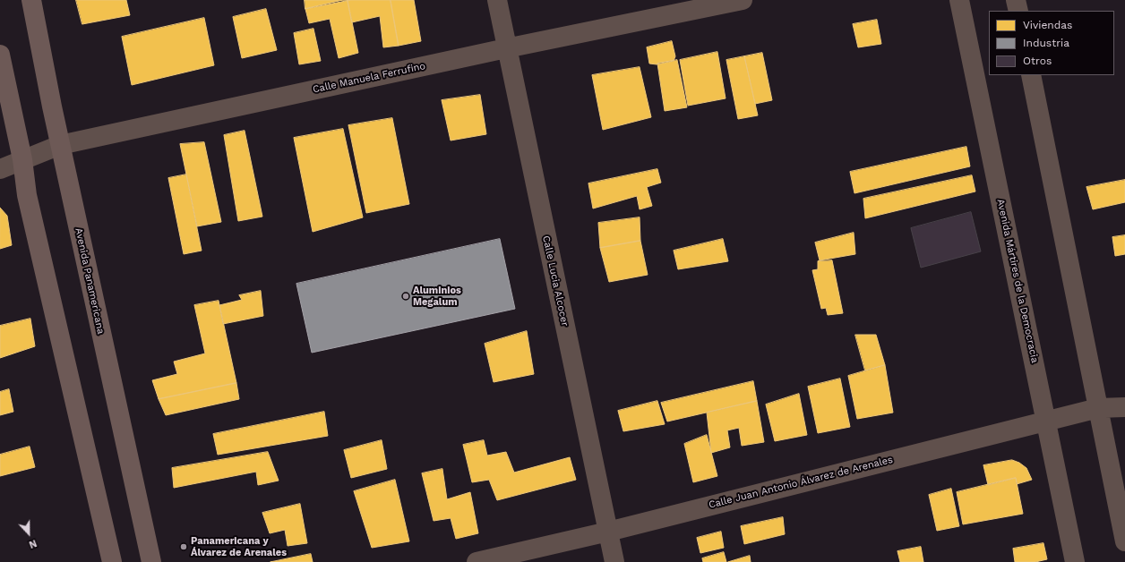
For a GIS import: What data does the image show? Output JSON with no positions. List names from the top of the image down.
{
  "streets": {
    "main road": ["Avenida Panamericana"],
    "street": [
      "Calle Manuela Ferrufino",
      "Calle Lucia Alcocer",
      "Avenida Mártires de la Democracia",
      "Calle Juan Antonio Álvarez de Arenales"
    ]
  },
  "crossings": [
    ["Calle Manuela Ferrufino", "Avenida Panamericana"],
    ["Calle Manuela Ferrufino", "Calle Lucia Alcocer"],
    ["Calle Lucia Alcocer", "Calle Juan Antonio Álvarez de Arenales"],
    ["Avenida Mártires de la Democracia", "Calle Juan Antonio Álvarez de Arenales"]
  ],
  "places": ["Aluminios Megalum", "Panamericana y Álvarez de Arenales"],
  "legend": ["Viviendas", "Industria", "Otros"],
  "north": "bottom"
}
